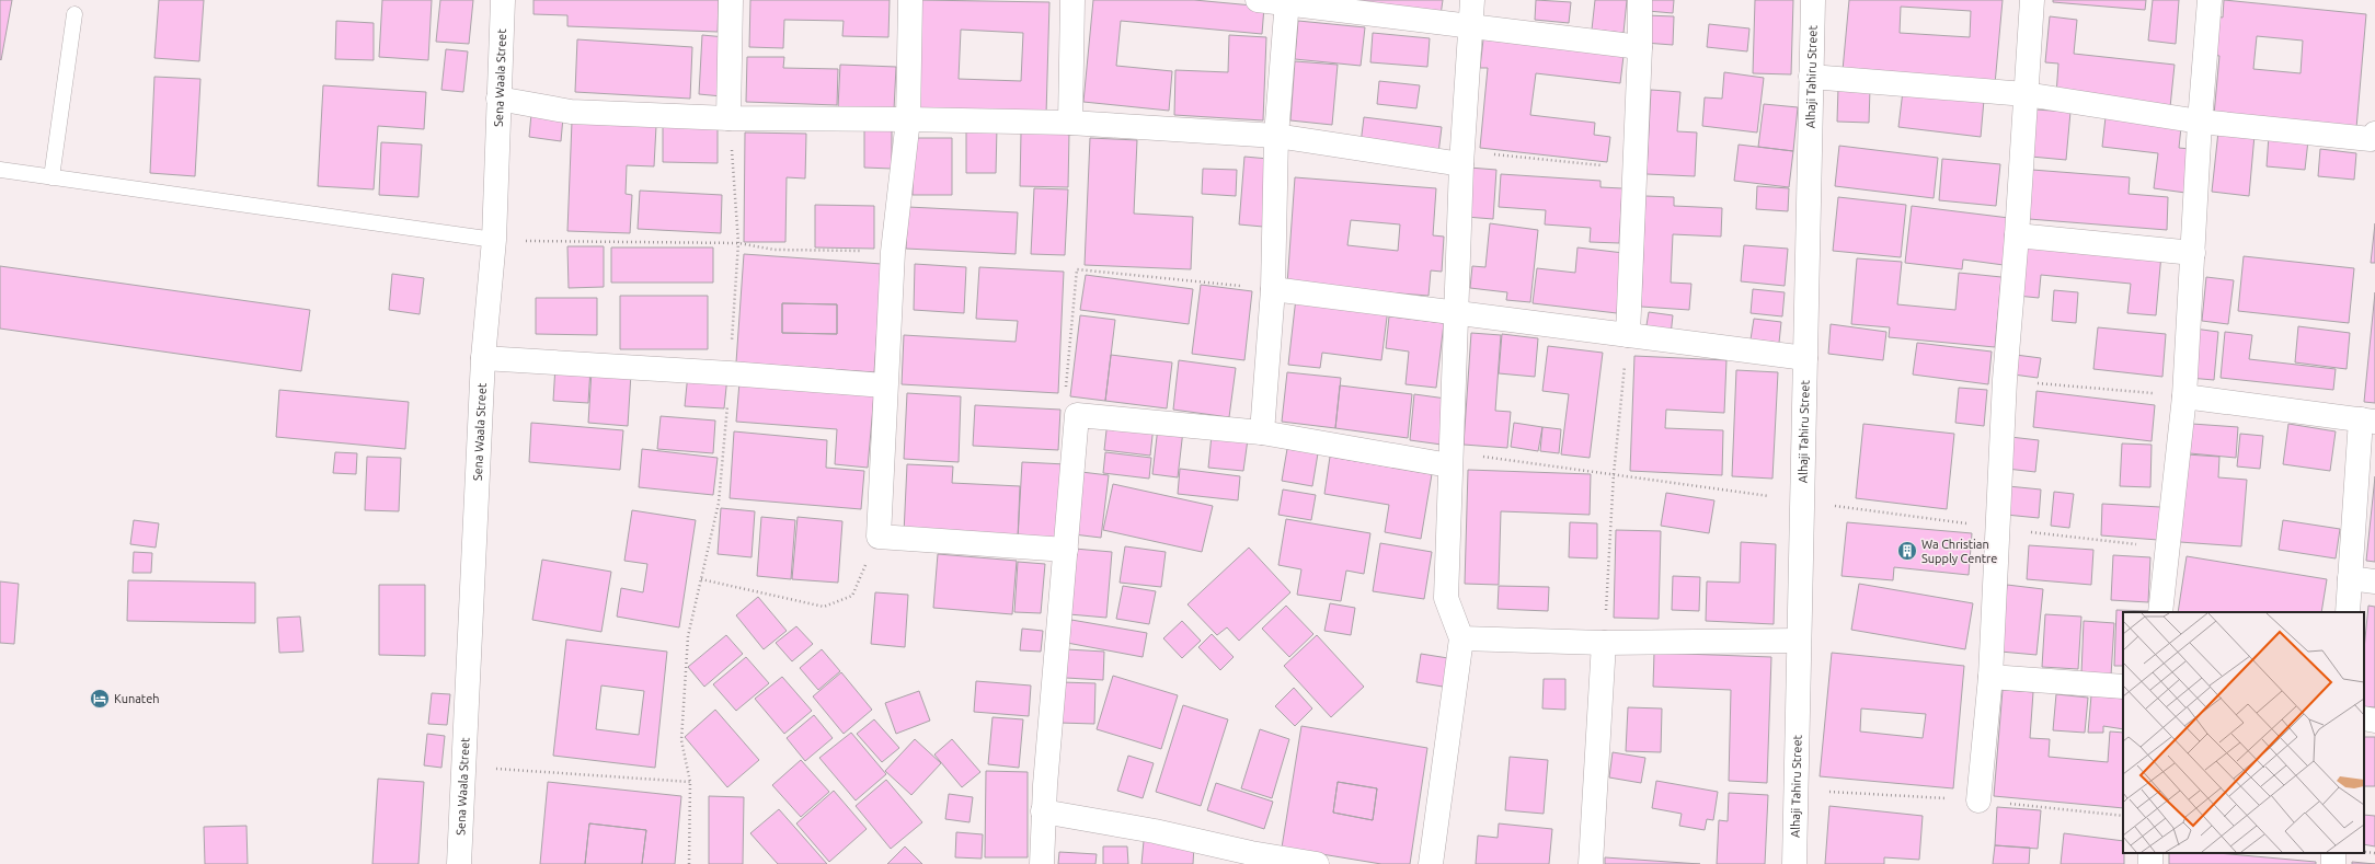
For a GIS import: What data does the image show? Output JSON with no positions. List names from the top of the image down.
{
  "streets": {
    "street": ["Sena Waala Street", "Alhaji Tahiru Street"]
  },
  "places": {
    "building": ["Wa Christian Supply Centre"],
    "hotel": ["Kunateh"]
  }
}
